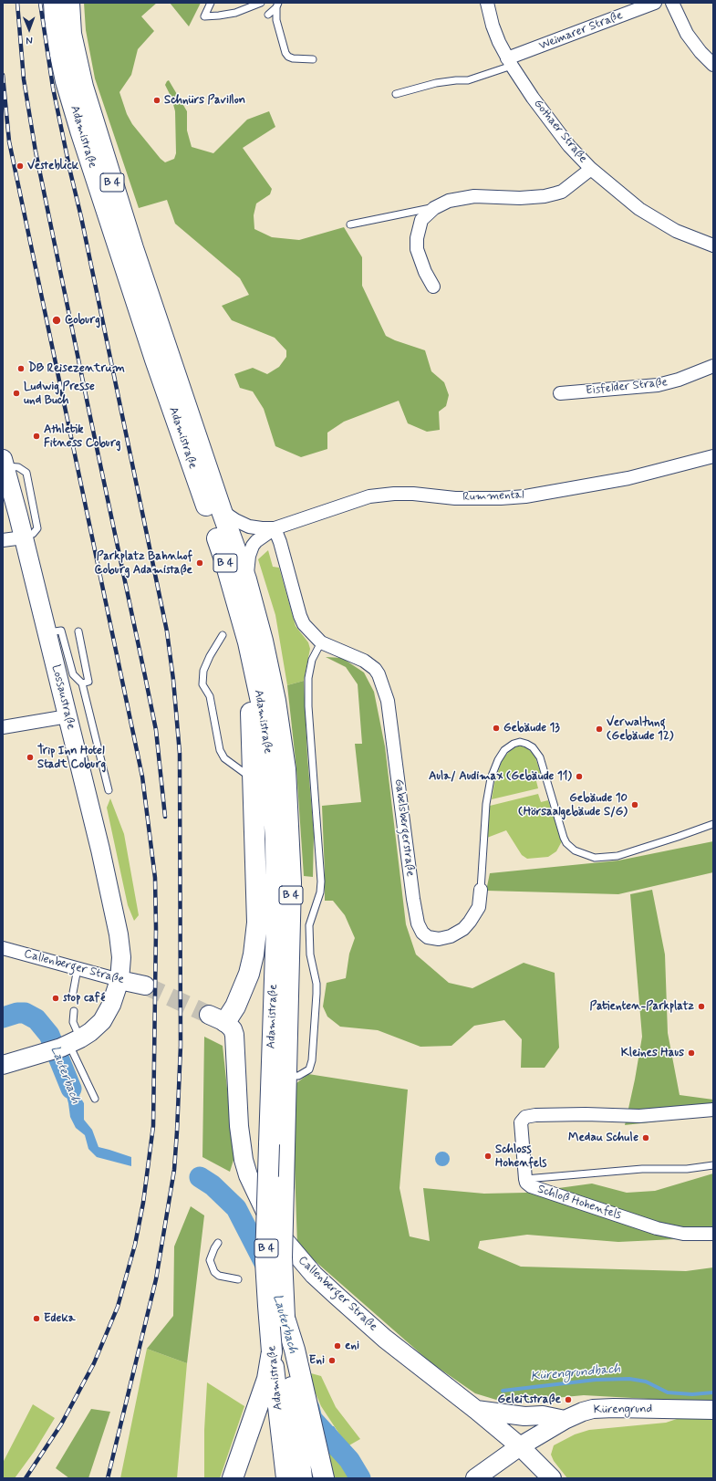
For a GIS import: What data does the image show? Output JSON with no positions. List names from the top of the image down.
{
  "streets": {
    "highway": ["Adamistraße", "B 4"],
    "street": [
      "Weimarer Straße",
      "Gothaer Straße",
      "Eisfelder Straße",
      "Rummental",
      "Lossaustraße",
      "Gabelsbergerstraße",
      "Callenberger Straße",
      "Schloß Hohenfels",
      "Kürengrund"
    ]
  },
  "crossings": [
    ["Weimarer Straße", "Gothaer Straße"],
    ["Adamistraße", "Rummental"],
    ["Lossaustraße", "Callenberger Straße"],
    ["Callenberger Straße", "Kürengrund"]
  ],
  "water": ["Lauterbach", "Kürengrundbach"],
  "places": [
    "Schnürs Pavillon",
    "Vesteblick",
    "Coburg",
    "DB Reisezentrum",
    "Ludwig Presse und Buch",
    "Athletik Fitness Coburg",
    "Parkplatz Bahnhof Coburg Adamistaße",
    "Gebäude 13",
    "Verwaltung (Gebäude 12)",
    "Trip Inn Hotel Stadt Coburg",
    "Aula/ Audimax (Gebäude 11)",
    "Gebäude 10 (Hörsaalgebäude S/G)",
    "stop café",
    "Patienten-Parkplatz",
    "Kleines Haus",
    "Medau Schule",
    "Schloss Hohenfels",
    "Edeka",
    "eni",
    "Eni",
    "Geleitstraße"
  ],
  "north": "bottom"
}
